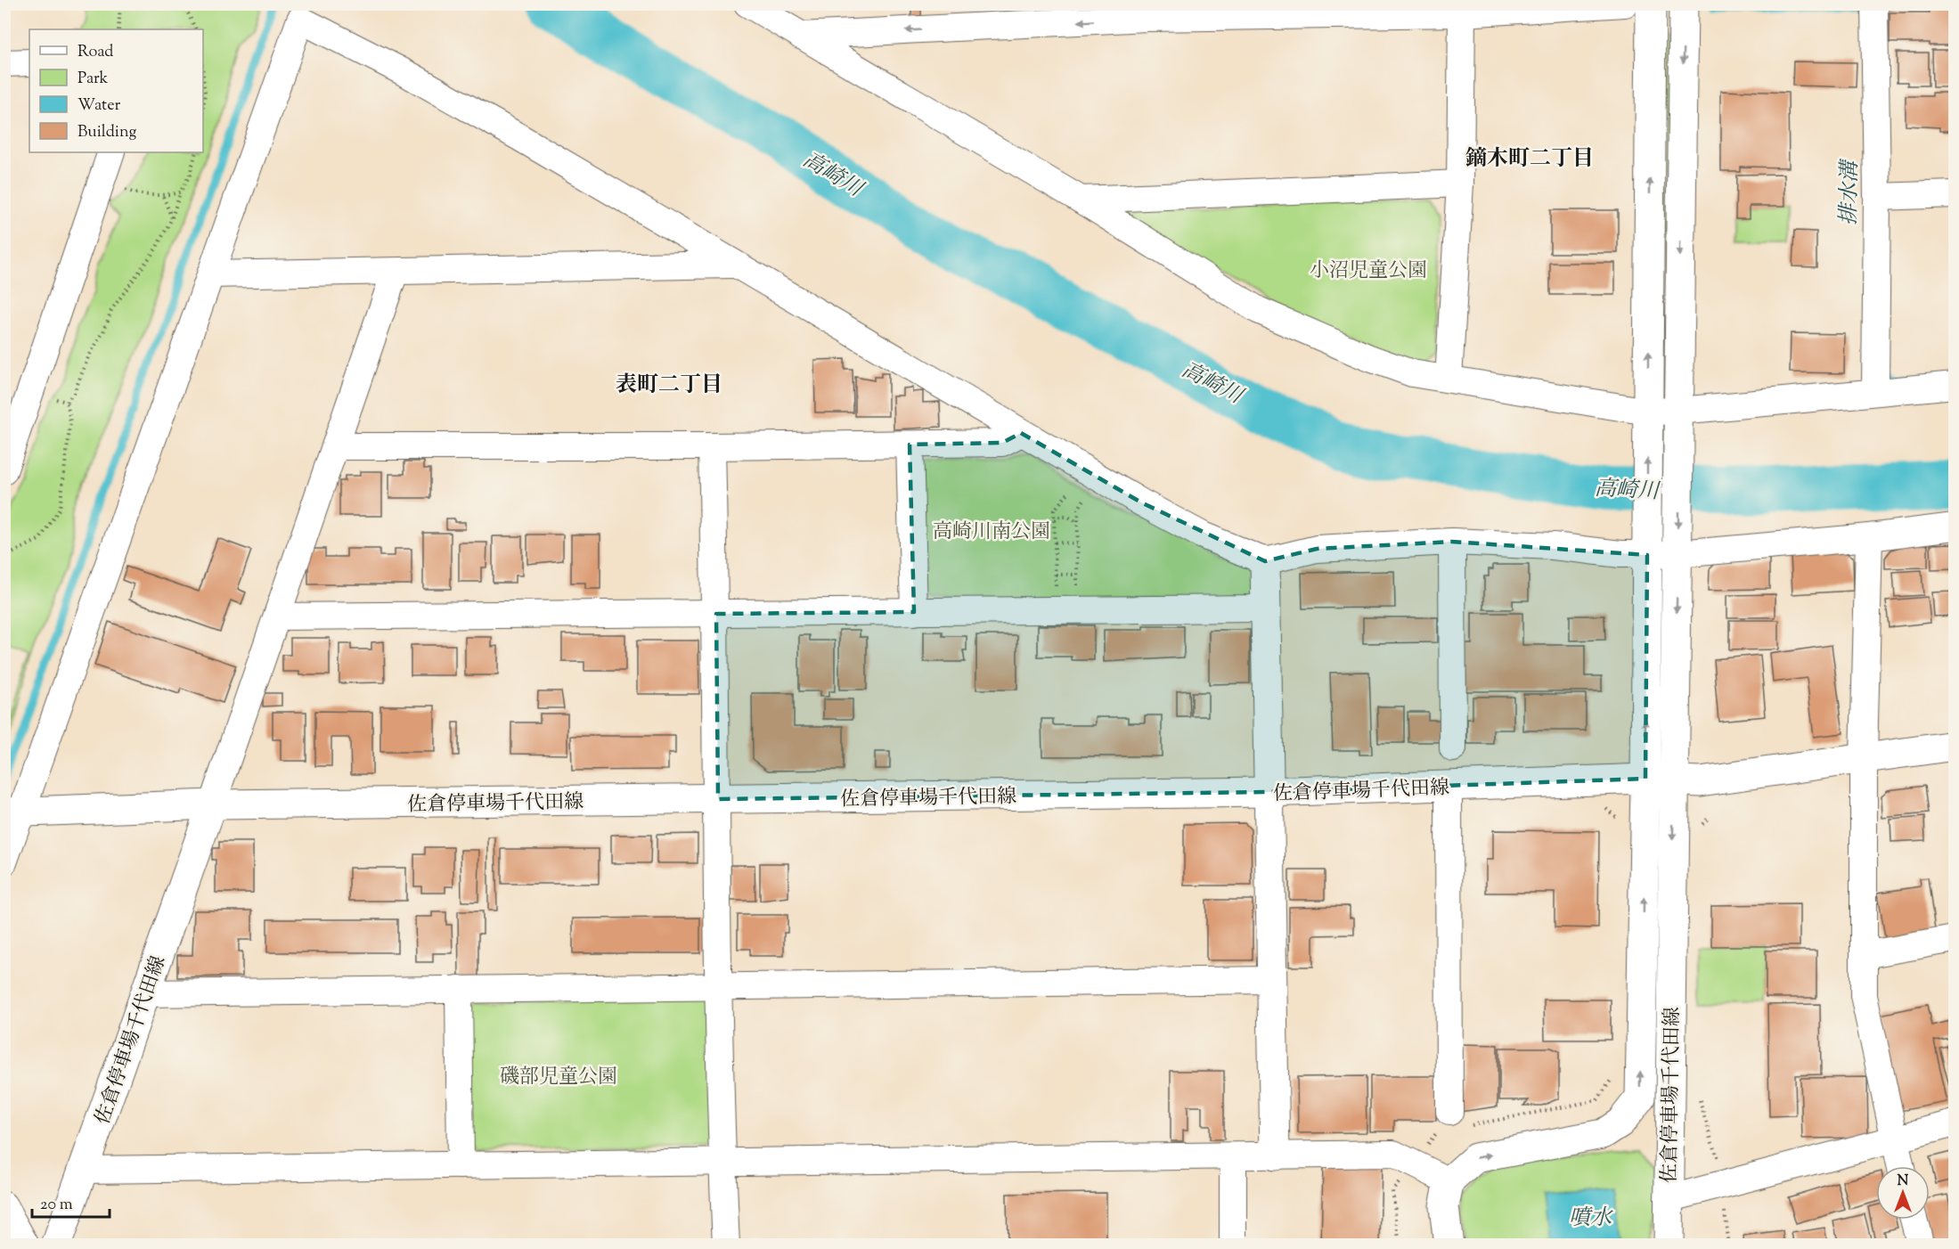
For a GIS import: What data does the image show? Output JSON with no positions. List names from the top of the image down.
{
  "streets": {
    "main road": ["佐倉停車場千代田線"]
  },
  "districts": ["鏑木町二丁目", "表町二丁目"],
  "water": ["高崎川", "排水溝", "噴水"],
  "parks": ["小沼児童公園", "高崎川南公園", "磯部児童公園"],
  "legend": [
    "Road",
    "Park",
    "Water",
    "Building"
  ],
  "scale_bar": "20 m",
  "north": "top"
}
